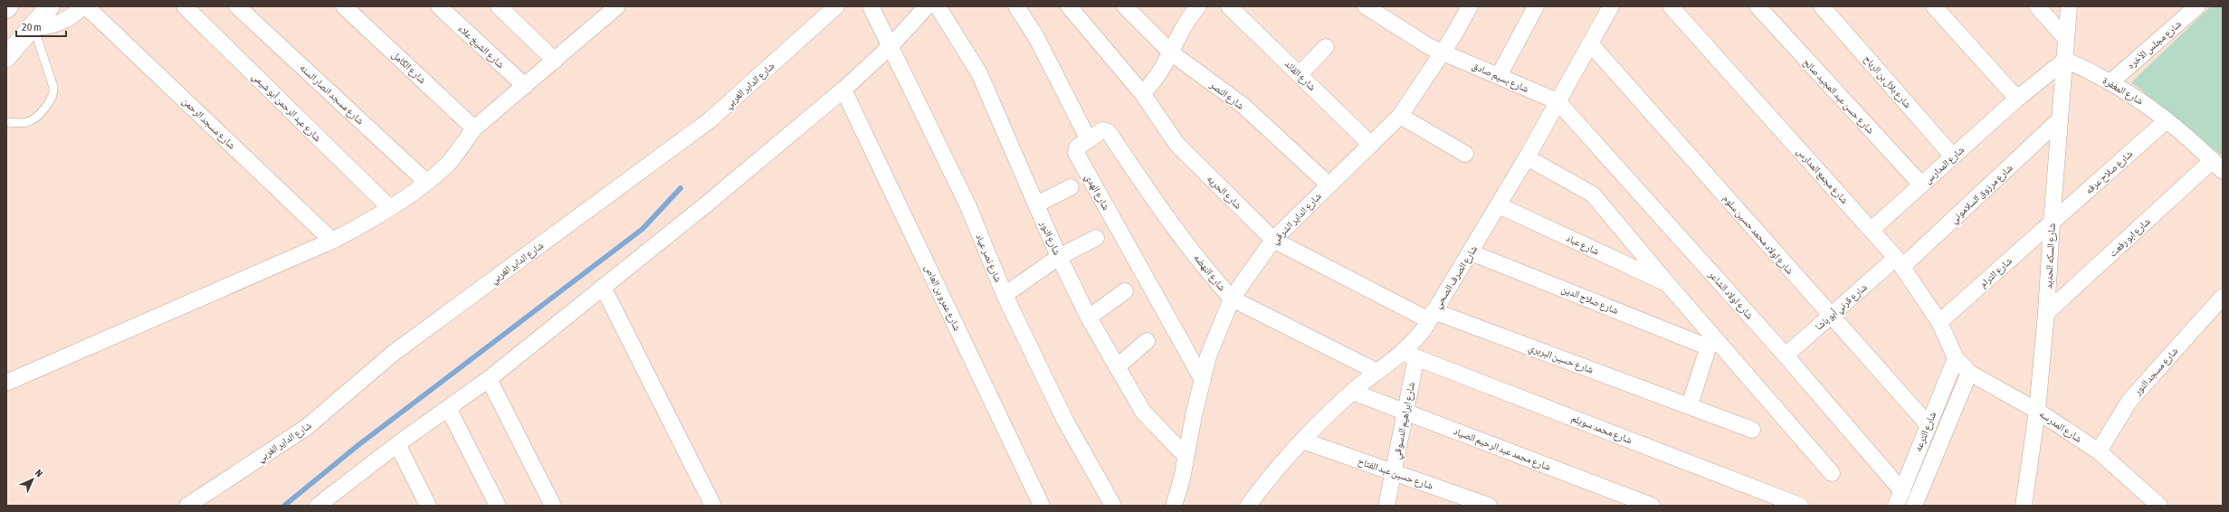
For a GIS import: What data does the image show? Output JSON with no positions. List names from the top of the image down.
{
  "streets": {
    "street": [
      "شارع مجلس الآخره",
      "شارع الشيخ علاء",
      "شارع الكامل",
      "شارع القائد",
      "شارع بسيم صادق",
      "شارع بلال بن الرباح",
      "شارع الداير الغربي",
      "شارع المغفرة",
      "شارع مسجد انصار السنه",
      "شارع النصر",
      "شارع حسن عبد المجيد صالح",
      "شارع عبد الرحمن أبو شيمي",
      "شارع مسجد الرحمن",
      "شارع المدارس",
      "شارع صلاح عرفه",
      "شارع مجمع المدارس",
      "شارع الهدي",
      "شارع الحريه",
      "شارع مرزوق السلاموني",
      "شارع الداير الشرقي",
      "شارع اولاد محمد حسين سلوم",
      "شارع ابو رفعت",
      "شارع النور",
      "شارع عباد",
      "شارع السكه الحديد",
      "شارع نصر عياد",
      "شارع النهضه",
      "شارع الترام",
      "شارع الصرف الصحي",
      "شارع اولاد الشاعر",
      "شارع عمرو بن العاص",
      "شارع صلاح الدين",
      "شارع قرني أبو باشا",
      "شارع حسين البربري",
      "شارع مسجد النور",
      "شارع ابراهيم الدسوقي",
      "شارع المدرسه",
      "شارع محمد سويلم",
      "شارع الترعه",
      "شارع محمد عبد الرحيم الصياد",
      "شارع حسين عبد الفتاح"
    ]
  },
  "crossings": [
    ["شارع مجلس الآخره", "شارع المغفرة"],
    ["شارع القائد", "شارع الداير الشرقي"],
    ["شارع بسيم صادق", "شارع الداير الشرقي"],
    ["شارع بسيم صادق", "شارع الصرف الصحي"],
    ["شارع بسيم صادق", "شارع اولاد الشاعر"],
    ["شارع بلال بن الرباح", "شارع المدارس"],
    ["شارع المغفرة", "شارع صلاح عرفه"],
    ["شارع المغفرة", "شارع ابو رفعت"],
    ["شارع المغفرة", "شارع السكه الحديد"],
    ["شارع النصر", "شارع الداير الشرقي"],
    ["شارع حسن عبد المجيد صالح", "شارع المدارس"],
    ["شارع المدارس", "شارع مجمع المدارس"],
    ["شارع صلاح عرفه", "شارع السكه الحديد"],
    ["شارع صلاح عرفه", "شارع الترام"],
    ["شارع مجمع المدارس", "شارع مرزوق السلاموني"],
    ["شارع مجمع المدارس", "شارع الترام"],
    ["شارع مجمع المدارس", "شارع قرني أبو باشا"],
    ["شارع مجمع المدارس", "شارع المدرسه"],
    ["شارع مجمع المدارس", "شارع الترعه"],
    ["شارع الهدي", "شارع الداير الشرقي"],
    ["شارع الهدي", "شارع النهضه"],
    ["شارع الحريه", "شارع الداير الشرقي"],
    ["شارع الحريه", "شارع الصرف الصحي"],
    ["شارع الحريه", "شارع حسين البربري"],
    ["شارع مرزوق السلاموني", "شارع السكه الحديد"],
    ["شارع مرزوق السلاموني", "شارع قرني أبو باشا"],
    ["شارع الداير الشرقي", "شارع النور"],
    ["شارع الداير الشرقي", "شارع النهضه"],
    ["شارع اولاد محمد حسين سلوم", "شارع الصرف الصحي"],
    ["شارع اولاد محمد حسين سلوم", "شارع قرني أبو باشا"],
    ["شارع اولاد محمد حسين سلوم", "شارع الترعه"],
    ["شارع ابو رفعت", "شارع السكه الحديد"],
    ["شارع عباد", "شارع الصرف الصحي"],
    ["شارع السكه الحديد", "شارع الترام"],
    ["شارع السكه الحديد", "شارع المدرسه"],
    ["شارع النهضه", "شارع الصرف الصحي"],
    ["شارع الصرف الصحي", "شارع اولاد الشاعر"],
    ["شارع الصرف الصحي", "شارع صلاح الدين"],
    ["شارع الصرف الصحي", "شارع حسين البربري"],
    ["شارع الصرف الصحي", "شارع ابراهيم الدسوقي"],
    ["شارع الصرف الصحي", "شارع محمد سويلم"],
    ["شارع الصرف الصحي", "شارع محمد عبد الرحيم الصياد"],
    ["شارع الصرف الصحي", "شارع حسين عبد الفتاح"],
    ["شارع اولاد الشاعر", "شارع قرني أبو باشا"],
    ["شارع اولاد الشاعر", "شارع الترعه"],
    ["شارع مسجد النور", "شارع المدرسه"],
    ["شارع ابراهيم الدسوقي", "شارع محمد سويلم"],
    ["شارع ابراهيم الدسوقي", "شارع محمد عبد الرحيم الصياد"],
    ["شارع ابراهيم الدسوقي", "شارع حسين عبد الفتاح"],
    ["شارع المدرسه", "شارع الترعه"]
  ],
  "scale_bar": "20 m",
  "north": "top right"
}
